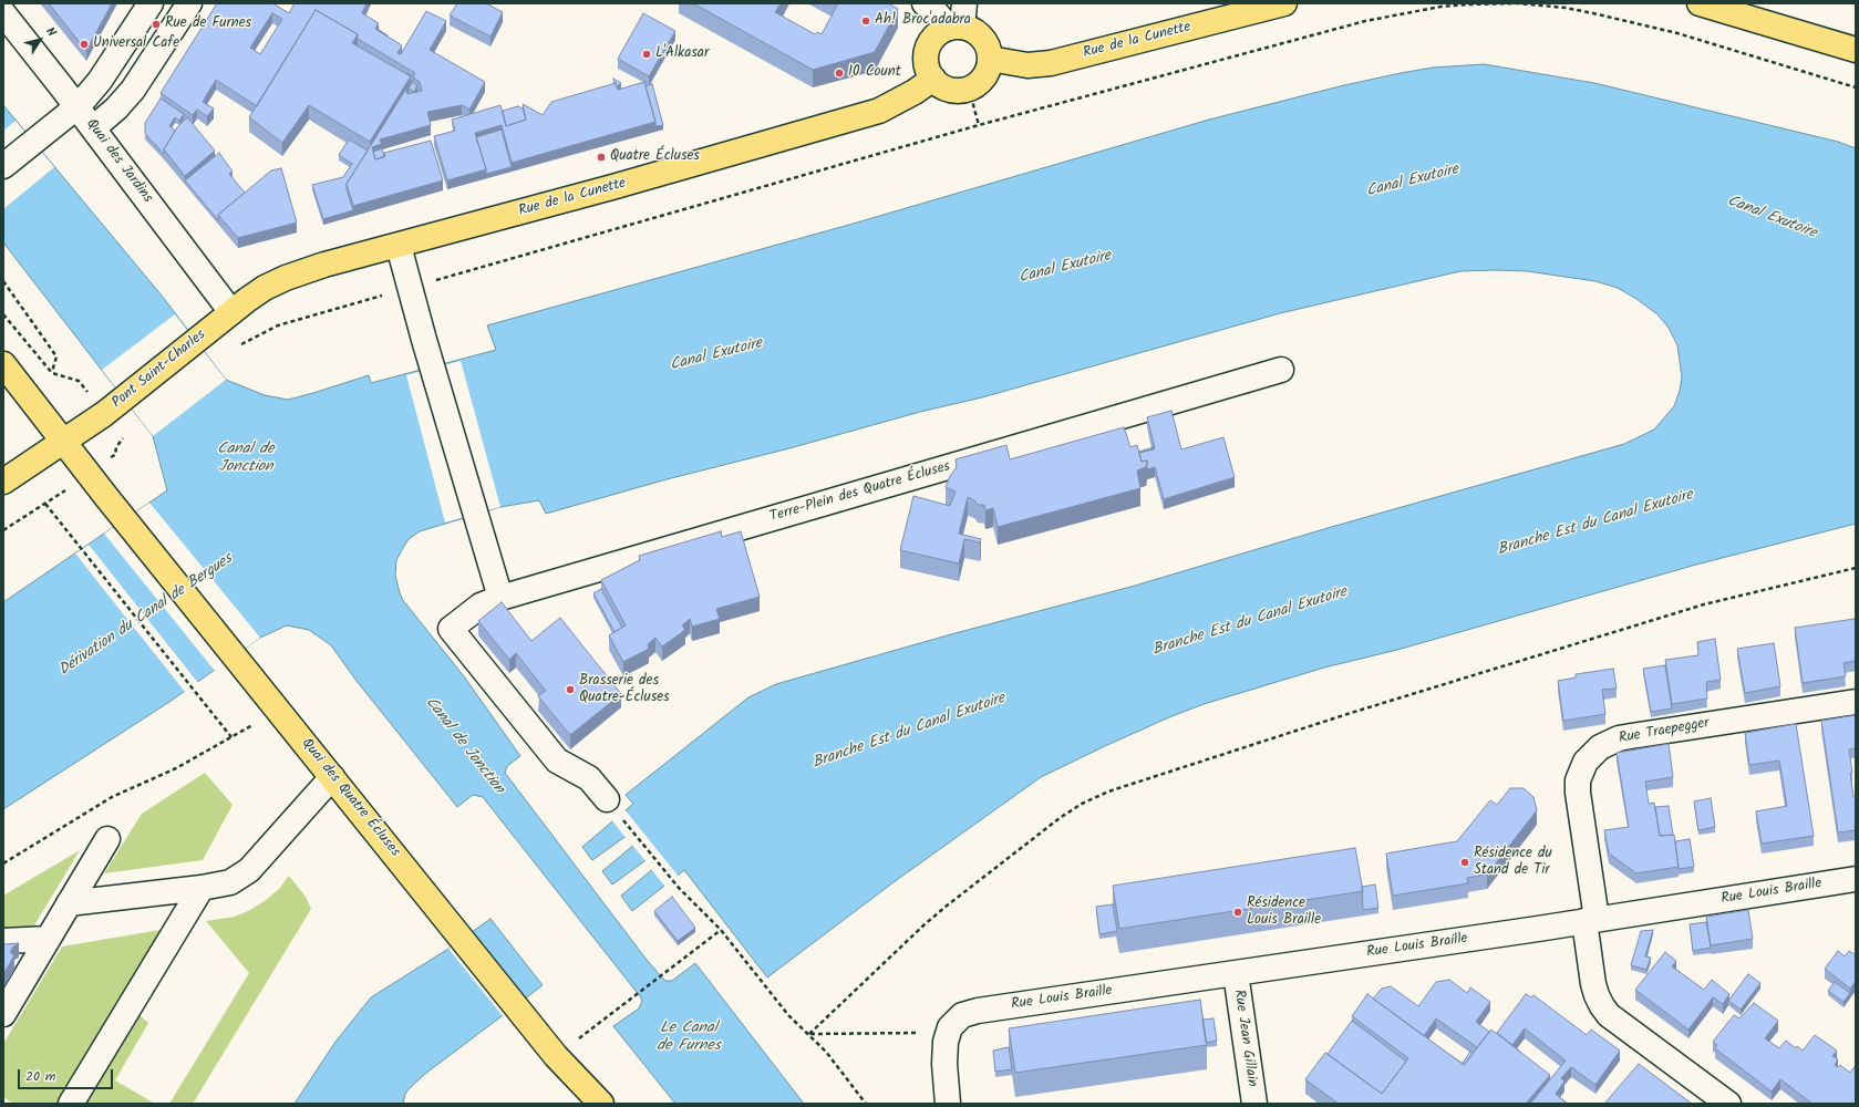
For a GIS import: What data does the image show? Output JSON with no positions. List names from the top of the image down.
{
  "streets": {
    "main road": ["Rue de la Cunette", "Pont Saint-Charles", "Quai des Quatre Écluses"],
    "street": [
      "Quai des Jardins",
      "Terre-Plein des Quatre Écluses",
      "Rue Traepegger",
      "Rue Louis Braille",
      "Rue Jean Gillain"
    ]
  },
  "crossings": [
    ["Rue de la Cunette", "Quai des Jardins"],
    ["Rue de la Cunette", "Pont Saint-Charles"],
    ["Quai des Jardins", "Pont Saint-Charles"],
    ["Pont Saint-Charles", "Quai des Quatre Écluses"],
    ["Rue Traepegger", "Rue Louis Braille"],
    ["Rue Louis Braille", "Rue Jean Gillain"]
  ],
  "water": [
    "Canal Exutoire",
    "Canal de Jonction",
    "Branche Est du Canal Exutoire",
    "Dérivation du Canal de Bergues",
    "Le Canal de Furnes"
  ],
  "places": [
    "Ah! Broc'adabra",
    "Rue de Furnes",
    "Universal Cafe",
    "L'Alkasar",
    "10 Count",
    "Quatre Écluses",
    "Brasserie des Quatre-Écluses",
    "Résidence du Stand de Tir",
    "Résidence Louis Braille"
  ],
  "scale_bar": "20 m",
  "north": "top right"
}
